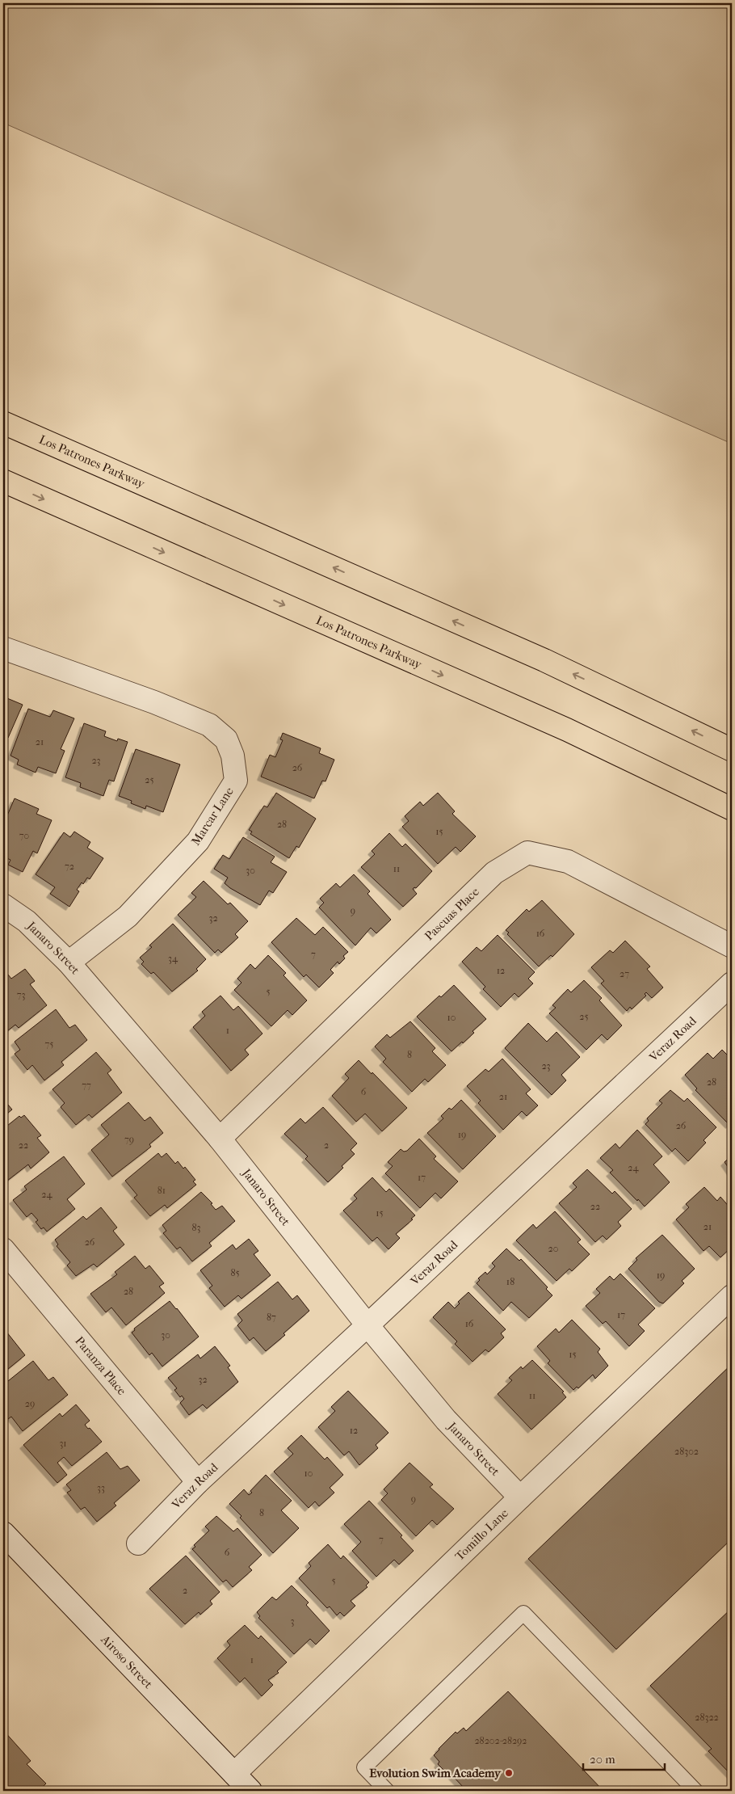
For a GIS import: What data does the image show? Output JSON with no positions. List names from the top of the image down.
{
  "streets": {
    "highway": ["Los Patrones Parkway"],
    "street": [
      "Marcar Lane",
      "Pascuas Place",
      "Janaro Street",
      "Veraz Road",
      "Paranza Place",
      "Tomillo Lane",
      "Airoso Street"
    ]
  },
  "crossings": [
    ["Marcar Lane", "Janaro Street"],
    ["Pascuas Place", "Janaro Street"],
    ["Janaro Street", "Veraz Road"],
    ["Janaro Street", "Tomillo Lane"],
    ["Veraz Road", "Paranza Place"],
    ["Tomillo Lane", "Airoso Street"]
  ],
  "places": ["Evolution Swim Academy"],
  "house_numbers": [
    "21",
    "23",
    "26",
    "25",
    "28",
    "15",
    "70",
    "72",
    "11",
    "30",
    "9",
    "32",
    "16",
    "7",
    "34",
    "12",
    "27",
    "5",
    "73",
    "25",
    "10",
    "1",
    "75",
    "8",
    "23",
    "28",
    "77",
    "6",
    "21",
    "26",
    "19",
    "79",
    "22",
    "2",
    "24",
    "17",
    "81",
    "24",
    "22",
    "15",
    "21",
    "83",
    "26",
    "20",
    "85",
    "19",
    "18",
    "28",
    "17",
    "87",
    "16",
    "30",
    "15",
    "32",
    "11",
    "29",
    "12",
    "31",
    "28302",
    "10",
    "33",
    "9",
    "8",
    "7",
    "6",
    "5",
    "2",
    "3",
    "1",
    "28322",
    "28202-28292"
  ],
  "scale_bar": "20 m"
}
